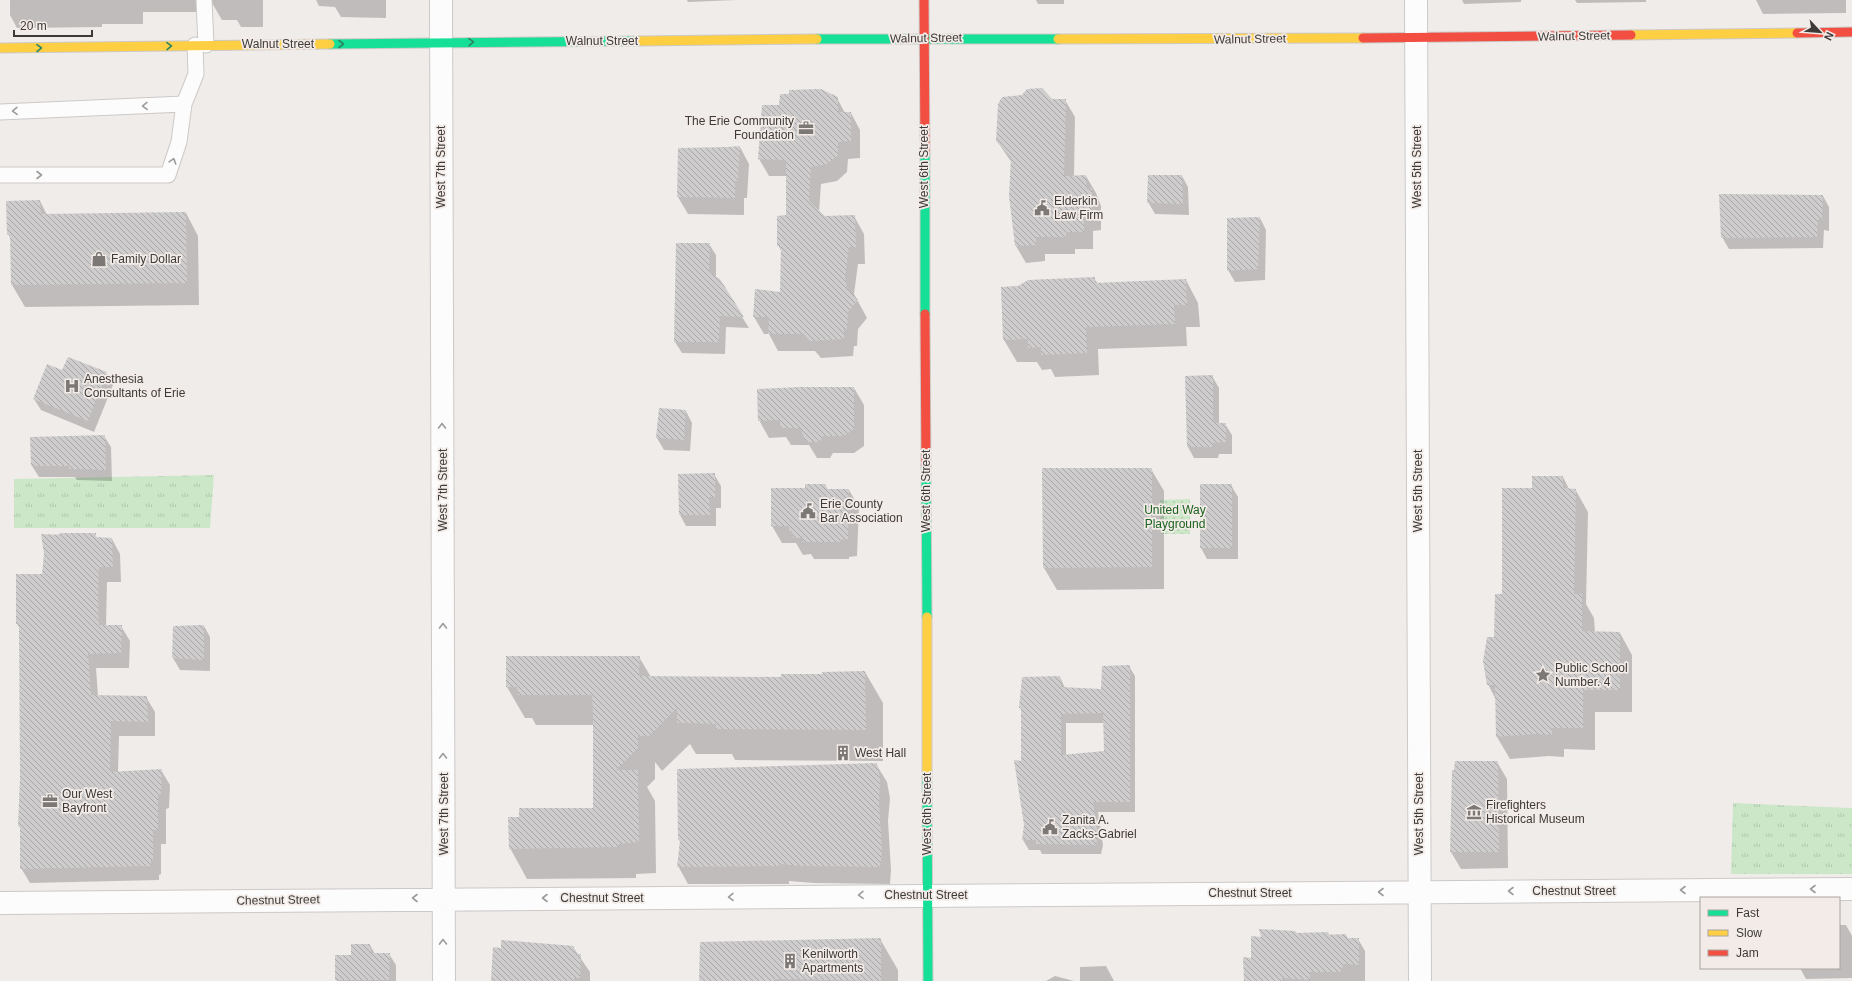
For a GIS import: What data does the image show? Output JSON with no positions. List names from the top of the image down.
{
  "streets": {
    "street": [
      "Walnut Street",
      "West 7th Street",
      "West 6th Street",
      "West 5th Street",
      "Chestnut Street"
    ]
  },
  "crossings": [
    ["Walnut Street", "West 7th Street"],
    ["Walnut Street", "West 6th Street"],
    ["Walnut Street", "West 5th Street"],
    ["West 7th Street", "Chestnut Street"],
    ["West 6th Street", "Chestnut Street"],
    ["West 5th Street", "Chestnut Street"]
  ],
  "one_way": ["Walnut Street", "West 7th Street", "Chestnut Street"],
  "parks": ["United Way Playground"],
  "places": {
    "office": ["The Erie Community Foundation", "Our West Bayfront"],
    "public building": ["Elderkin Law Firm", "Erie County Bar Association", "Zanita A. Zacks-Gabriel"],
    "shop": ["Family Dollar"],
    "hospital": ["Anesthesia Consultants of Erie"],
    "place": ["Public School Number. 4"],
    "building": ["West Hall", "Kenilworth Apartments"],
    "museum": ["Firefighters Historical Museum"]
  },
  "legend": ["Fast", "Slow", "Jam"],
  "scale_bar": "20 m",
  "north": "bottom right"
}
